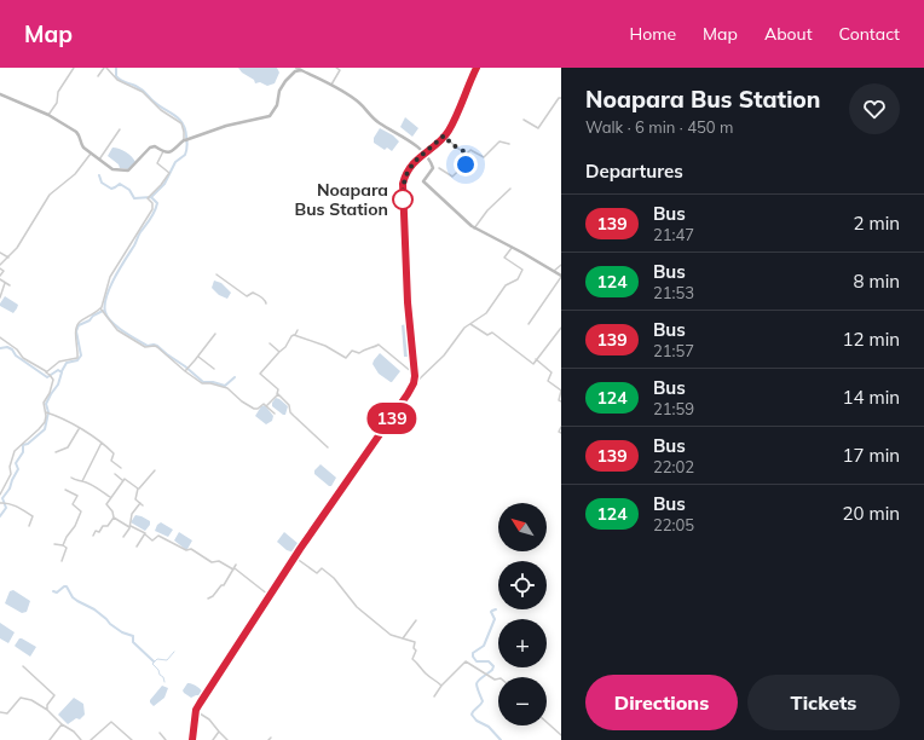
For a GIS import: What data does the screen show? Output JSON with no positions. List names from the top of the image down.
{
  "places": ["Noapara Bus Station"],
  "lines": ["bus line 139"],
  "north": "top left",
  "page": {
    "header": "Map",
    "nav": [
      "Home",
      "Map",
      "About",
      "Contact"
    ],
    "on_map": "139",
    "heading": [
      ["Noapara Bus Station", "Walk · 6 min · 450 m"],
      "Departures"
    ],
    "list": [
      {
        "mark": "139",
        "name": "Bus",
        "note": "21:47",
        "value": "2 min"
      },
      {
        "mark": "124",
        "name": "Bus",
        "note": "21:53",
        "value": "8 min"
      },
      {
        "mark": "139",
        "name": "Bus",
        "note": "21:57",
        "value": "12 min"
      },
      {
        "mark": "124",
        "name": "Bus",
        "note": "21:59",
        "value": "14 min"
      },
      {
        "mark": "139",
        "name": "Bus",
        "note": "22:02",
        "value": "17 min"
      },
      {
        "mark": "124",
        "name": "Bus",
        "note": "22:05",
        "value": "20 min"
      }
    ],
    "map_buttons": ["+", "−"],
    "buttons": ["Directions", "Tickets"]
  }
}
